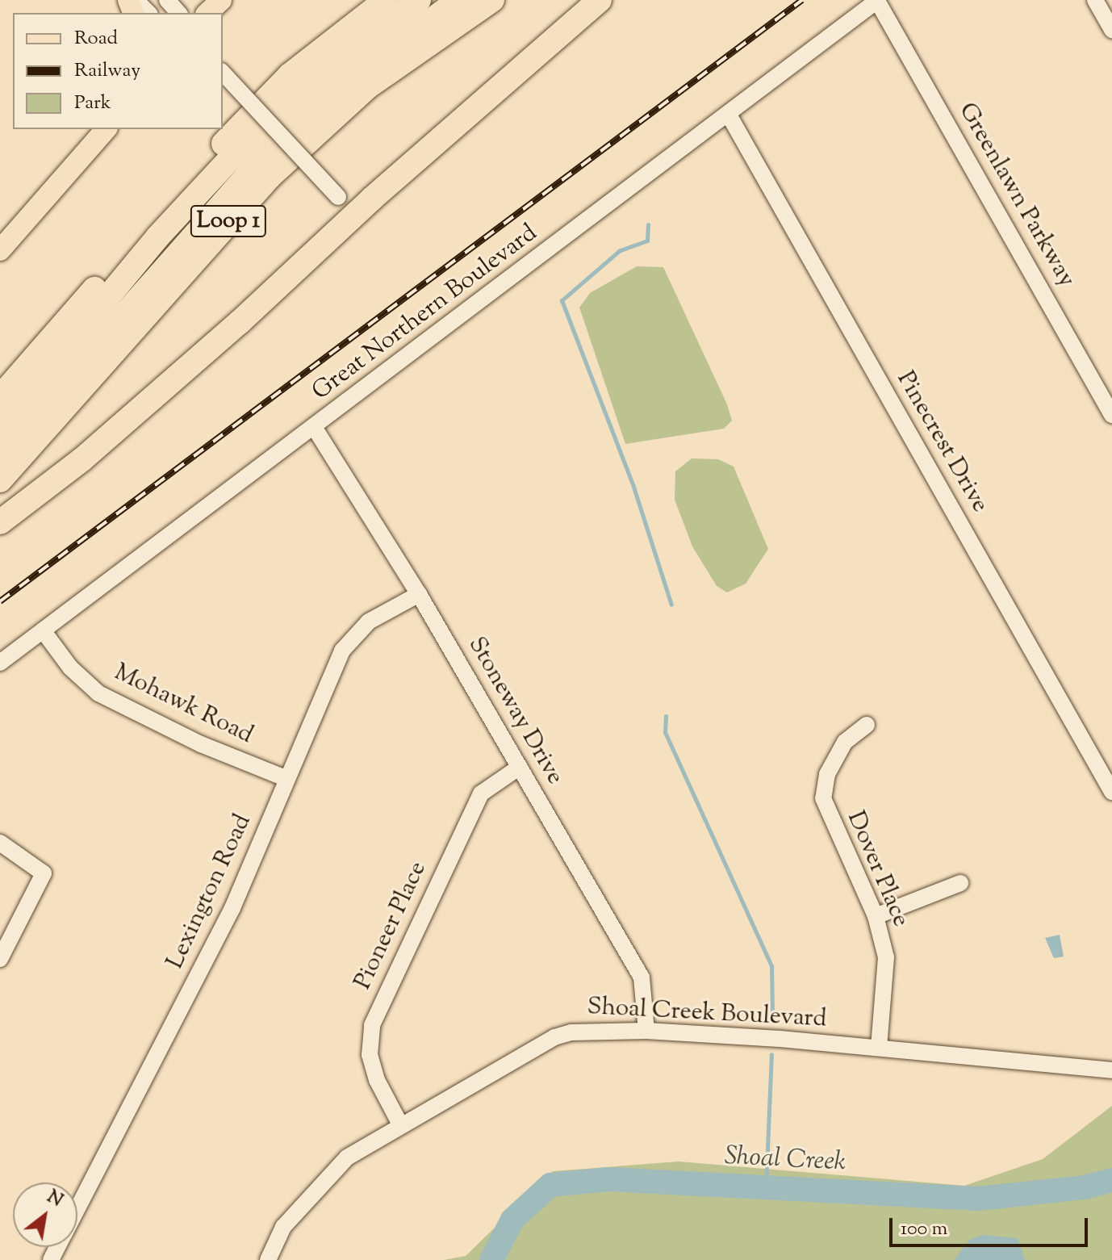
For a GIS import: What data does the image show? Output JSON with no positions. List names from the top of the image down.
{
  "streets": {
    "highway": ["Loop 1"],
    "street": [
      "Greenlawn Parkway",
      "Great Northern Boulevard",
      "Pinecrest Drive",
      "Mohawk Road",
      "Stoneway Drive",
      "Dover Place",
      "Lexington Road",
      "Pioneer Place",
      "Shoal Creek Boulevard"
    ]
  },
  "crossings": [
    ["Greenlawn Parkway", "Great Northern Boulevard"],
    ["Great Northern Boulevard", "Pinecrest Drive"],
    ["Great Northern Boulevard", "Mohawk Road"],
    ["Great Northern Boulevard", "Stoneway Drive"],
    ["Mohawk Road", "Lexington Road"],
    ["Stoneway Drive", "Lexington Road"],
    ["Stoneway Drive", "Pioneer Place"],
    ["Stoneway Drive", "Shoal Creek Boulevard"],
    ["Dover Place", "Shoal Creek Boulevard"],
    ["Pioneer Place", "Shoal Creek Boulevard"]
  ],
  "water": ["Shoal Creek"],
  "legend": ["Road", "Railway", "Park"],
  "scale_bar": "100 m",
  "north": "top right"
}
